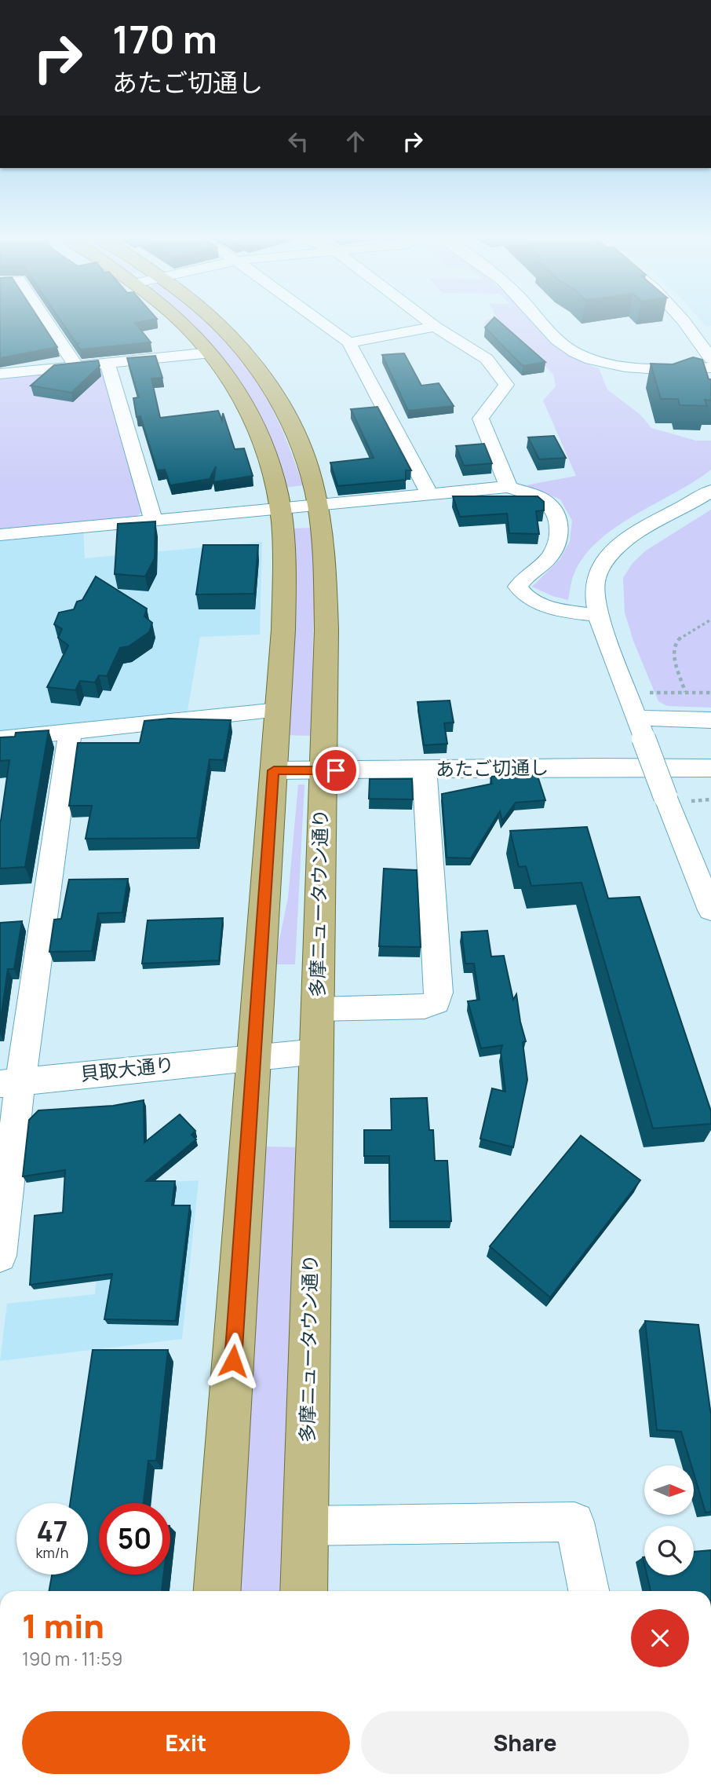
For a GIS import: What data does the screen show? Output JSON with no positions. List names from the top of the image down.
{
  "streets": {
    "main road": ["多摩ニュータウン通り"],
    "street": ["あたご切通し", "貝取大通り"]
  },
  "crossings": [
    ["あたご切通し", "多摩ニュータウン通り"],
    ["多摩ニュータウン通り", "貝取大通り"]
  ],
  "north": "right",
  "page": {
    "turn": ["170 m", "あたご切通し"],
    "speed": "47 km/h",
    "limit": "50",
    "heading": ["1 min", "190 m · 11:59"],
    "buttons": ["Exit", "Share"]
  }
}
